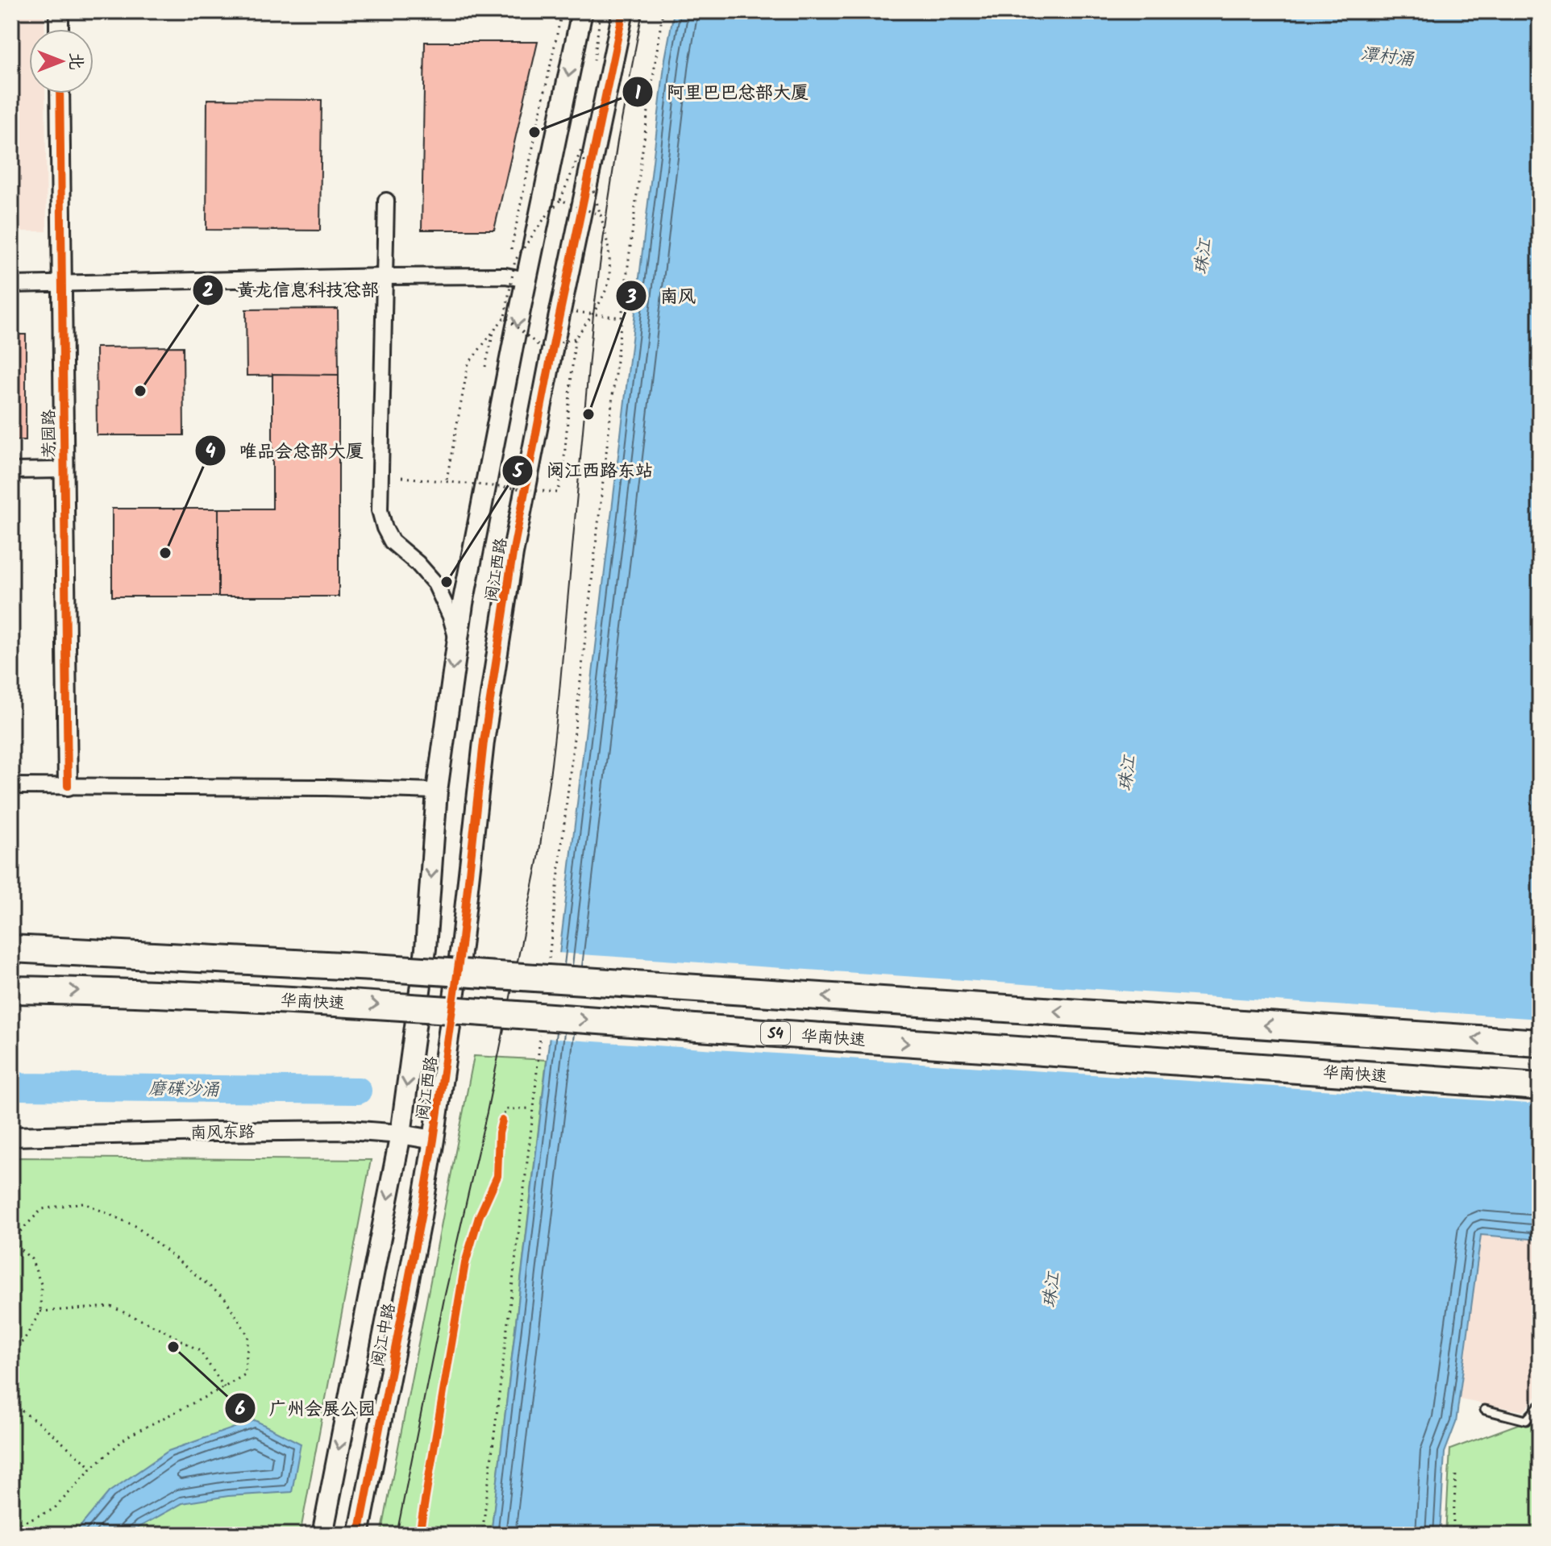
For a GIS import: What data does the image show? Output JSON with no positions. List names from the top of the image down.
{
  "streets": {
    "highway": ["华南快速", "S4"],
    "main road": ["阅江西路", "阅江中路"],
    "street": ["芳园路", "南风东路"]
  },
  "crossings": [
    ["阅江西路", "南风东路"],
    ["阅江西路", "阅江中路"],
    ["南风东路", "阅江中路"]
  ],
  "water": ["潭村涌", "珠江", "磨碟沙涌"],
  "places": [
    "阿里巴巴总部大厦",
    "黄龙信息科技总部",
    "南风",
    "唯品会总部大厦",
    "阅江西路东站",
    "广州会展公园"
  ],
  "north": "right"
}
